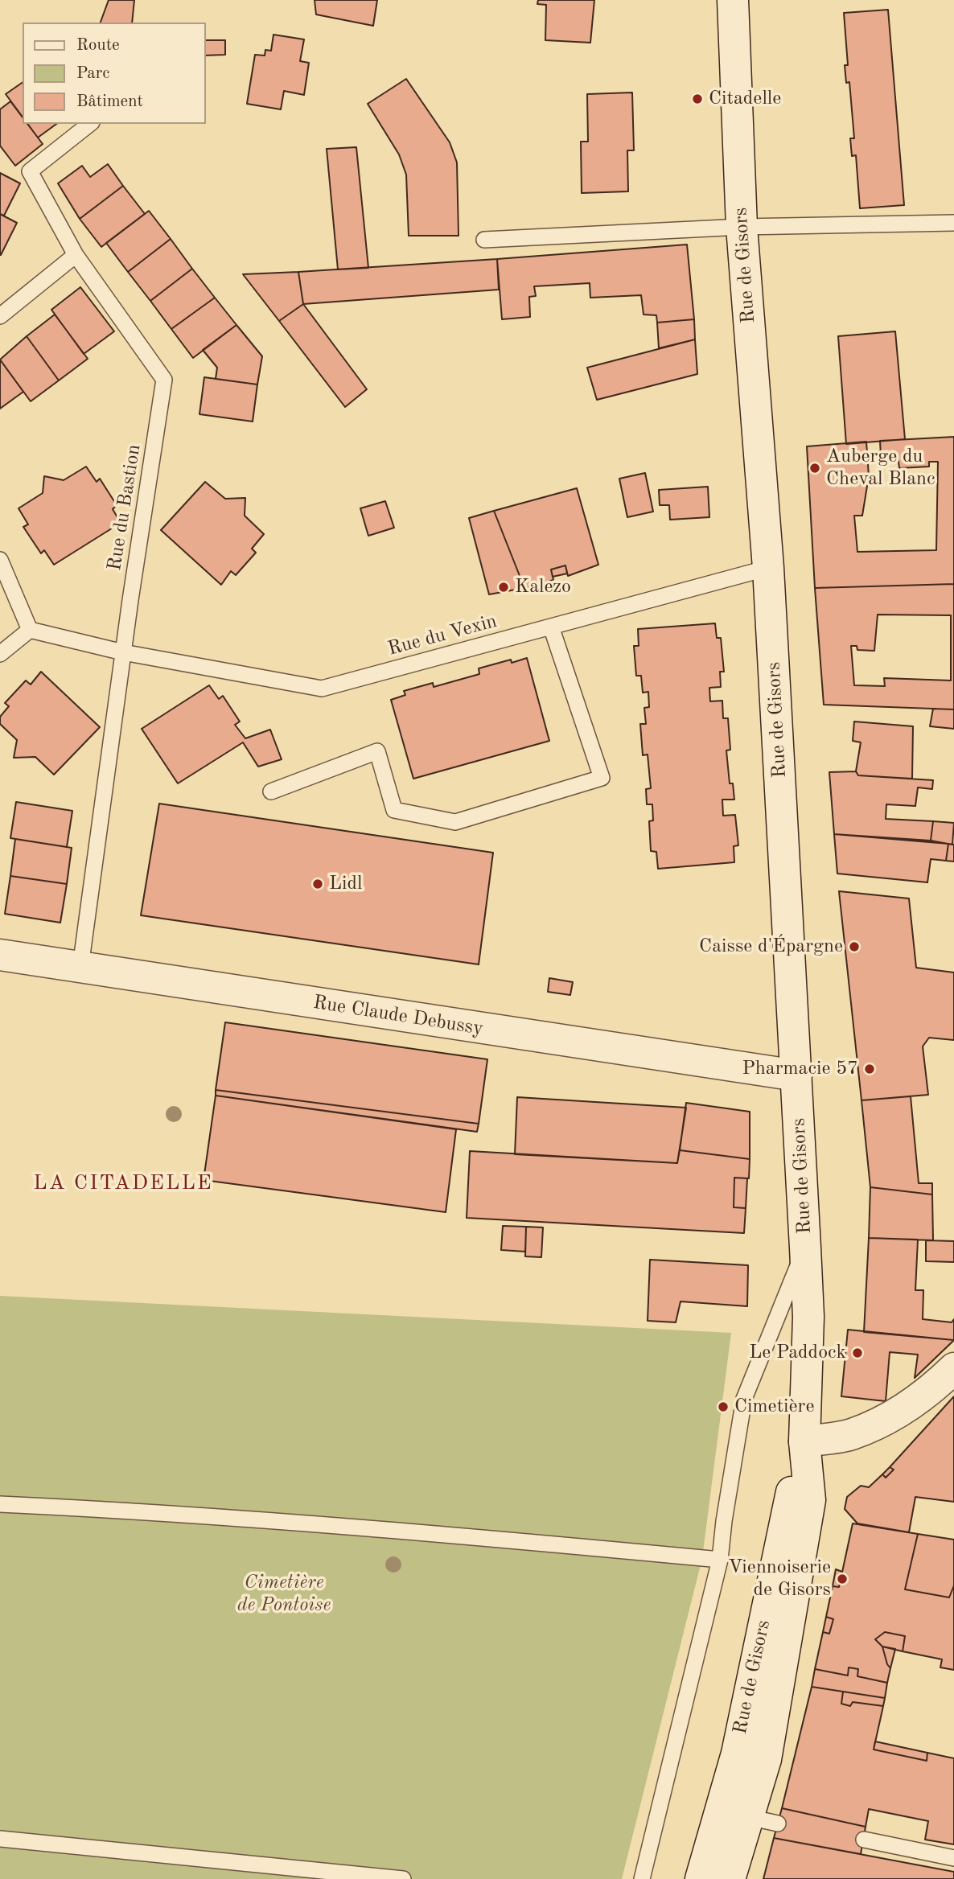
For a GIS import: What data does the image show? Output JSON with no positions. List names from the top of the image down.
{
  "streets": {
    "main road": ["Rue de Gisors", "Rue Claude Debussy"],
    "lane": ["Rue du Bastion", "Rue du Vexin"]
  },
  "crossings": [
    ["Rue de Gisors", "Rue du Vexin"],
    ["Rue de Gisors", "Rue Claude Debussy"],
    ["Rue du Bastion", "Rue du Vexin"],
    ["Rue du Bastion", "Rue Claude Debussy"]
  ],
  "districts": ["LA CITADELLE"],
  "parks": ["Cimetière de Pontoise"],
  "places": [
    "Citadelle",
    "Auberge du Cheval Blanc",
    "Kalezo",
    "Lidl",
    "Caisse d'Épargne",
    "Pharmacie 57",
    "Le Paddock",
    "Cimetière",
    "Viennoiserie de Gisors"
  ],
  "legend": ["Route", "Parc", "Bâtiment"]
}
